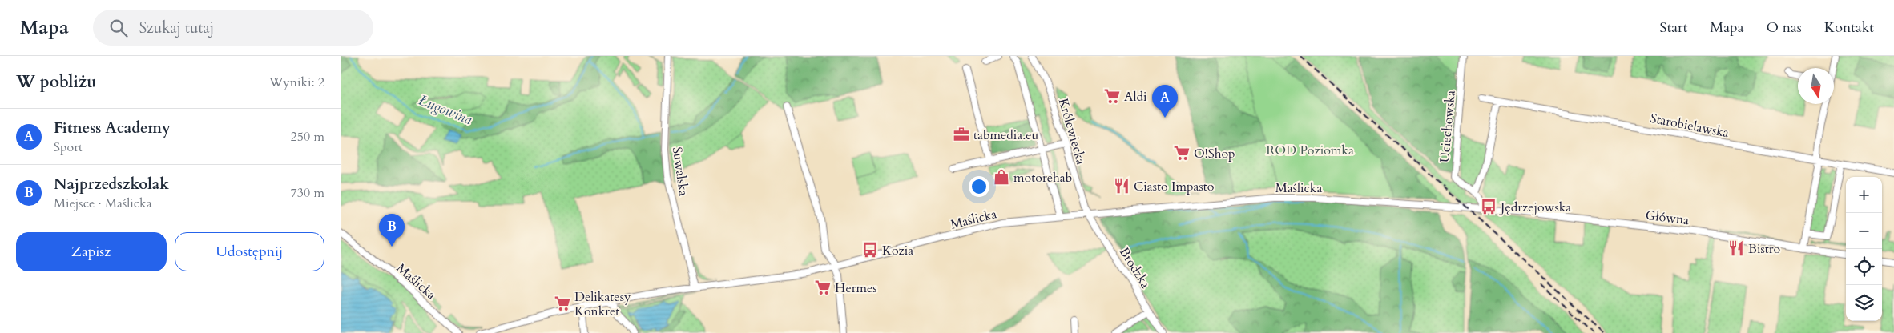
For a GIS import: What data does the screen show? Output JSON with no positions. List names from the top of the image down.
{
  "streets": {
    "street": [
      "Starobielawska",
      "Uciechowska",
      "Królewiecka",
      "Suwalska",
      "Maślicka",
      "Główna",
      "Brodzka"
    ]
  },
  "crossings": [
    ["Królewiecka", "Maślicka"],
    ["Królewiecka", "Brodzka"],
    ["Suwalska", "Maślicka"],
    ["Maślicka", "Główna"],
    ["Maślicka", "Brodzka"]
  ],
  "water": ["Ługowina"],
  "parks": ["ROD Poziomka"],
  "places": {
    "supermarket": [
      "Aldi",
      "O!Shop",
      "Hermes",
      "Delikatesy Konkret"
    ],
    "office": ["tabmedia.eu"],
    "shop": ["motorehab"],
    "restaurant": ["Ciasto Impasto", "Bistro"],
    "bus stop": ["Jędrzejowska", "Kozia"]
  },
  "north": "bottom",
  "page": {
    "header": "Mapa",
    "search": "Szukaj tutaj",
    "nav": [
      "Start",
      "Mapa",
      "O nas",
      "Kontakt"
    ],
    "heading": ["W pobliżu", "Wyniki: 2"],
    "pins": ["A", "B"],
    "list": [
      {
        "mark": "A",
        "name": "Fitness Academy",
        "note": "Sport",
        "value": "250 m"
      },
      {
        "mark": "B",
        "name": "Najprzedszkolak",
        "note": "Miejsce · Maślicka",
        "value": "730 m"
      }
    ],
    "map_buttons": ["+", "−"],
    "buttons": ["Zapisz", "Udostępnij"]
  }
}
